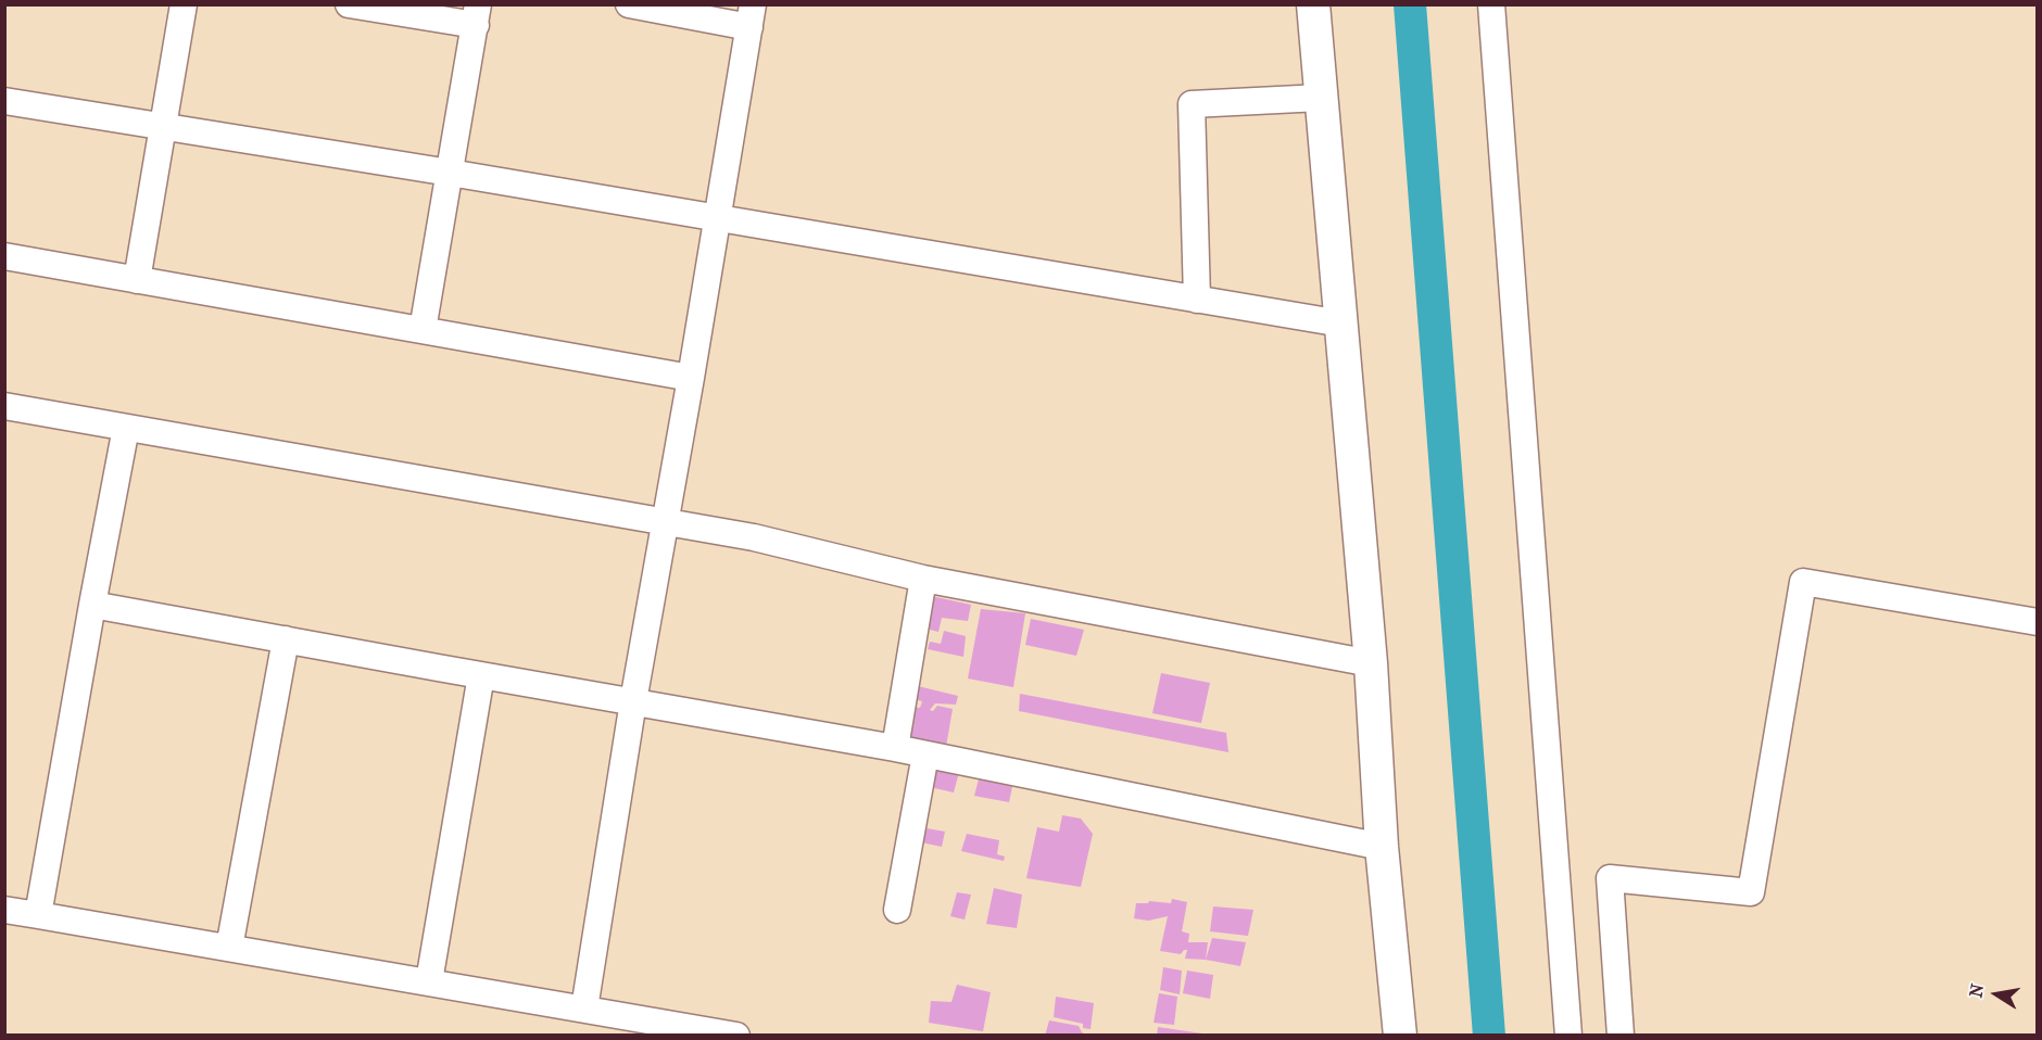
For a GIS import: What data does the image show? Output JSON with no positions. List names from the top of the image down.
{
  "north": "left"
}
